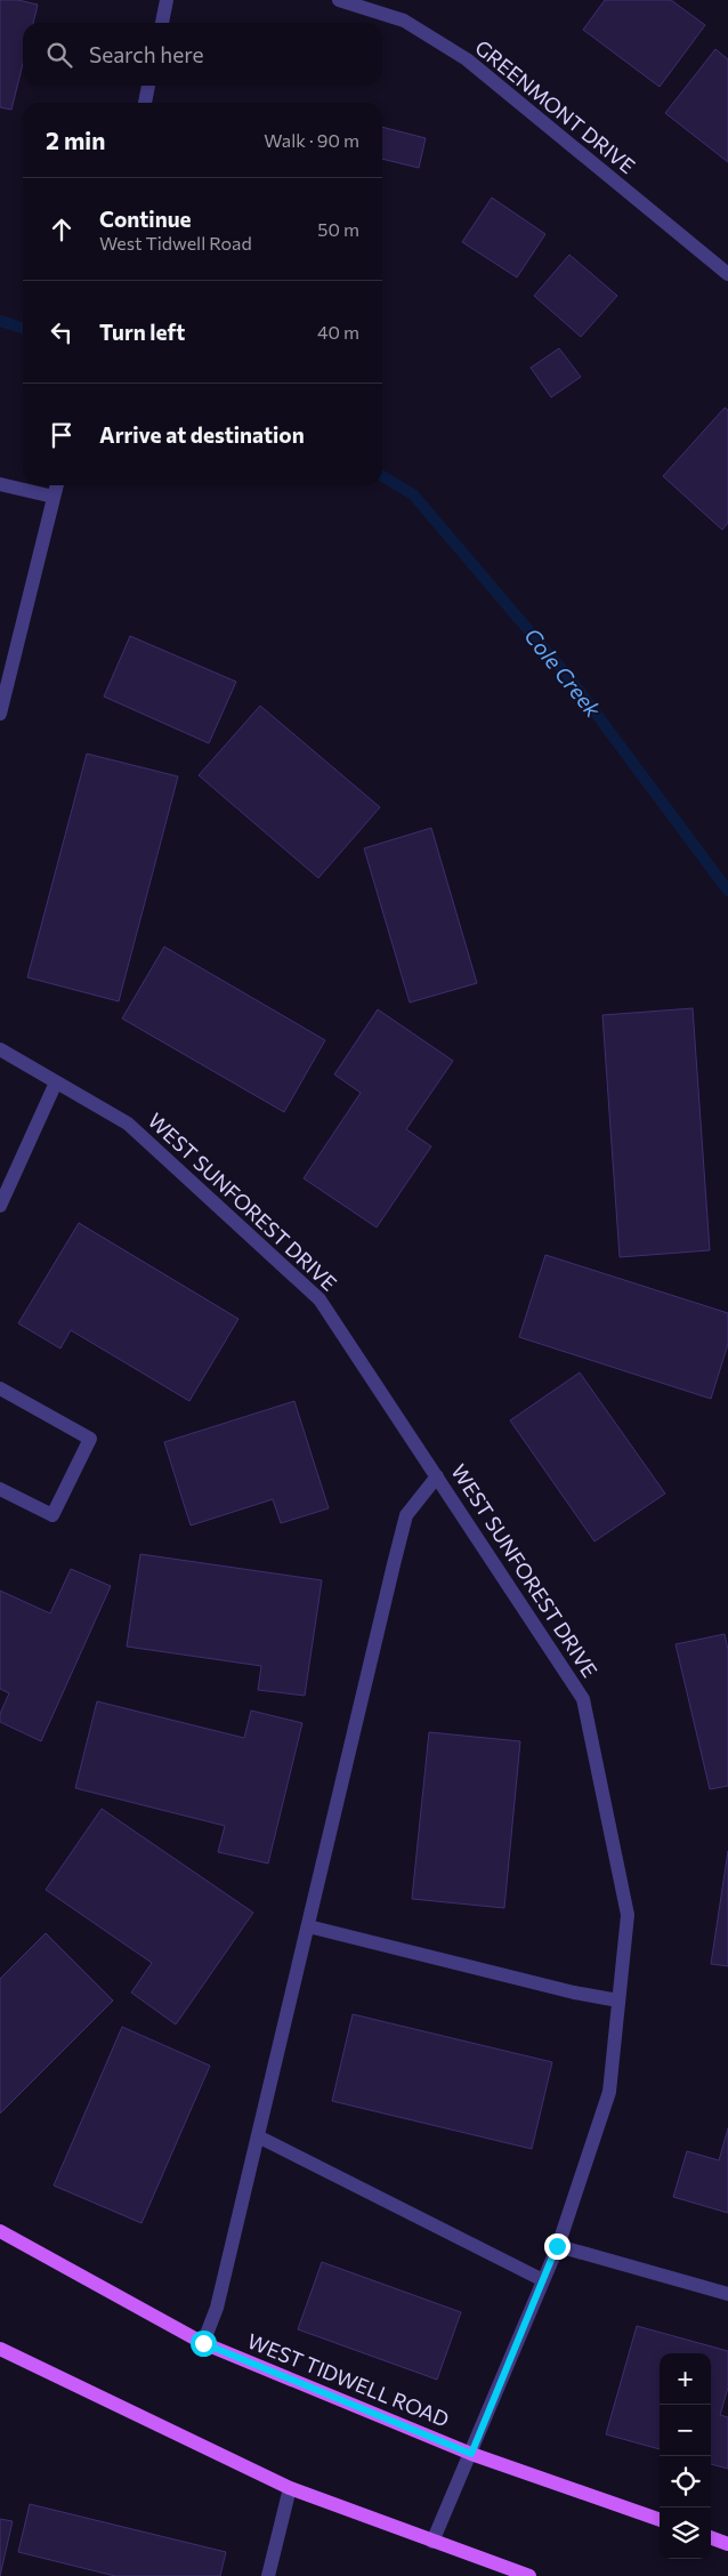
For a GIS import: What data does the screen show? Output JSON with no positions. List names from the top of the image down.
{
  "streets": {
    "main road": ["WEST TIDWELL ROAD"],
    "street": ["GREENMONT DRIVE", "WEST SUNFOREST DRIVE"]
  },
  "crossings": [
    ["WEST SUNFOREST DRIVE", "WEST TIDWELL ROAD"]
  ],
  "water": ["Cole Creek"],
  "page": {
    "search": "Search here",
    "heading": ["2 min", "Walk · 90 m"],
    "list": [
      ["Continue", "West Tidwell Road", "50 m"],
      ["Turn left", "40 m"],
      "Arrive at destination"
    ],
    "map_buttons": ["+", "−"]
  }
}
